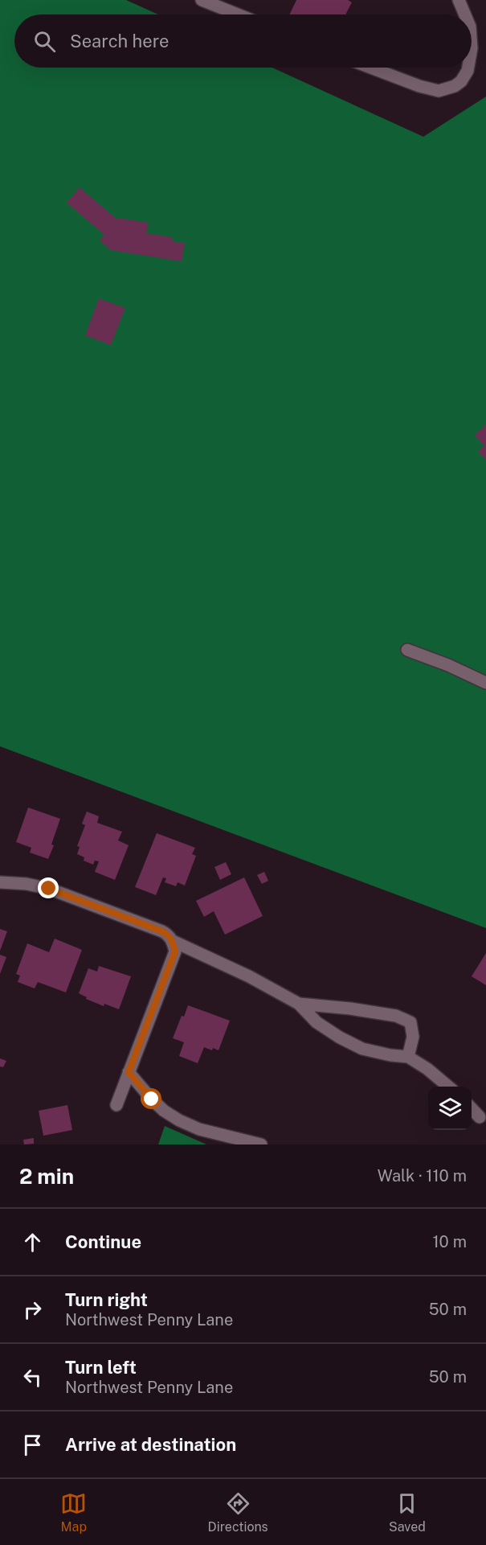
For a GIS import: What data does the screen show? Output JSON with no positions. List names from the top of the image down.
{
  "page": {
    "search": "Search here",
    "heading": ["2 min", "Walk · 110 m"],
    "list": [
      ["Continue", "10 m"],
      ["Turn right", "Northwest Penny Lane", "50 m"],
      ["Turn left", "Northwest Penny Lane", "50 m"],
      "Arrive at destination"
    ],
    "nav": ["Map", "Directions", "Saved"]
  }
}
